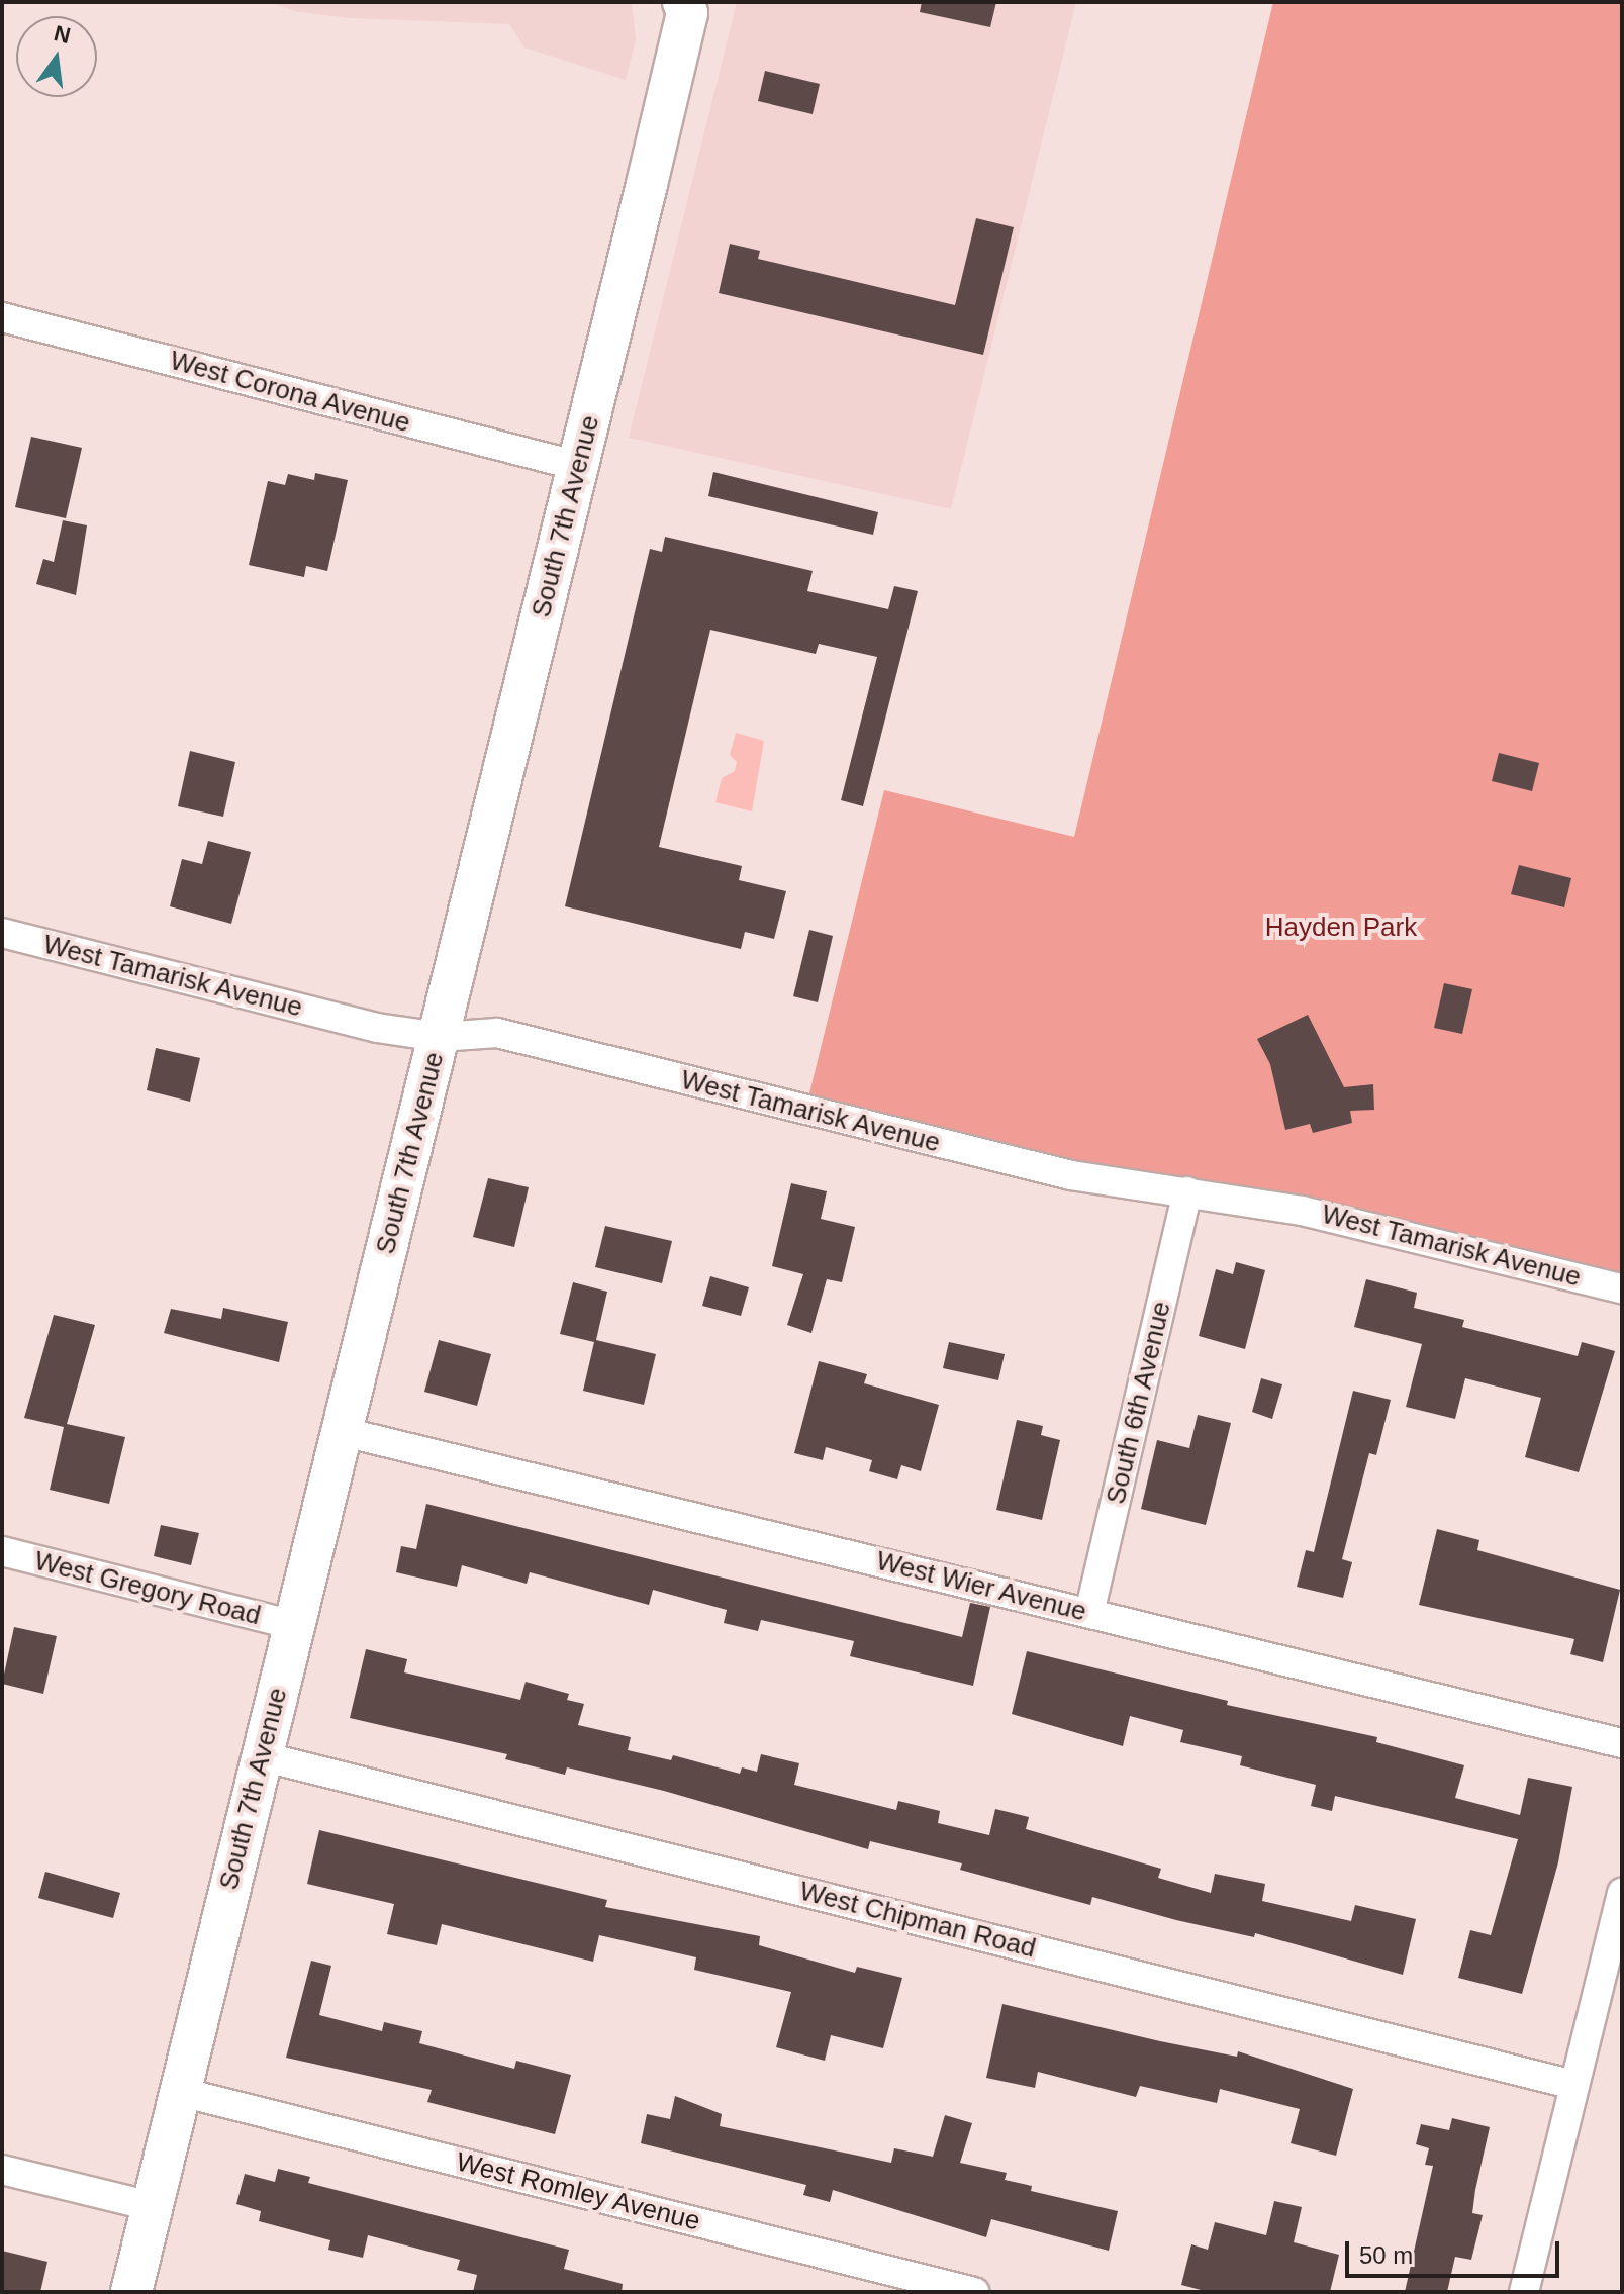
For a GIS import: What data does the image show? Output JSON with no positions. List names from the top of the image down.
{
  "streets": {
    "main road": ["South 7th Avenue"],
    "street": [
      "West Corona Avenue",
      "West Tamarisk Avenue",
      "South 6th Avenue",
      "West Wier Avenue",
      "West Gregory Road",
      "West Chipman Road",
      "West Romley Avenue"
    ]
  },
  "crossings": [
    ["West Corona Avenue", "South 7th Avenue"],
    ["South 7th Avenue", "West Tamarisk Avenue"],
    ["South 7th Avenue", "West Wier Avenue"],
    ["South 7th Avenue", "West Gregory Road"],
    ["South 7th Avenue", "West Chipman Road"],
    ["South 7th Avenue", "West Romley Avenue"],
    ["West Tamarisk Avenue", "South 6th Avenue"],
    ["South 6th Avenue", "West Wier Avenue"]
  ],
  "parks": ["Hayden Park"],
  "scale_bar": "50 m",
  "north": "top"
}
